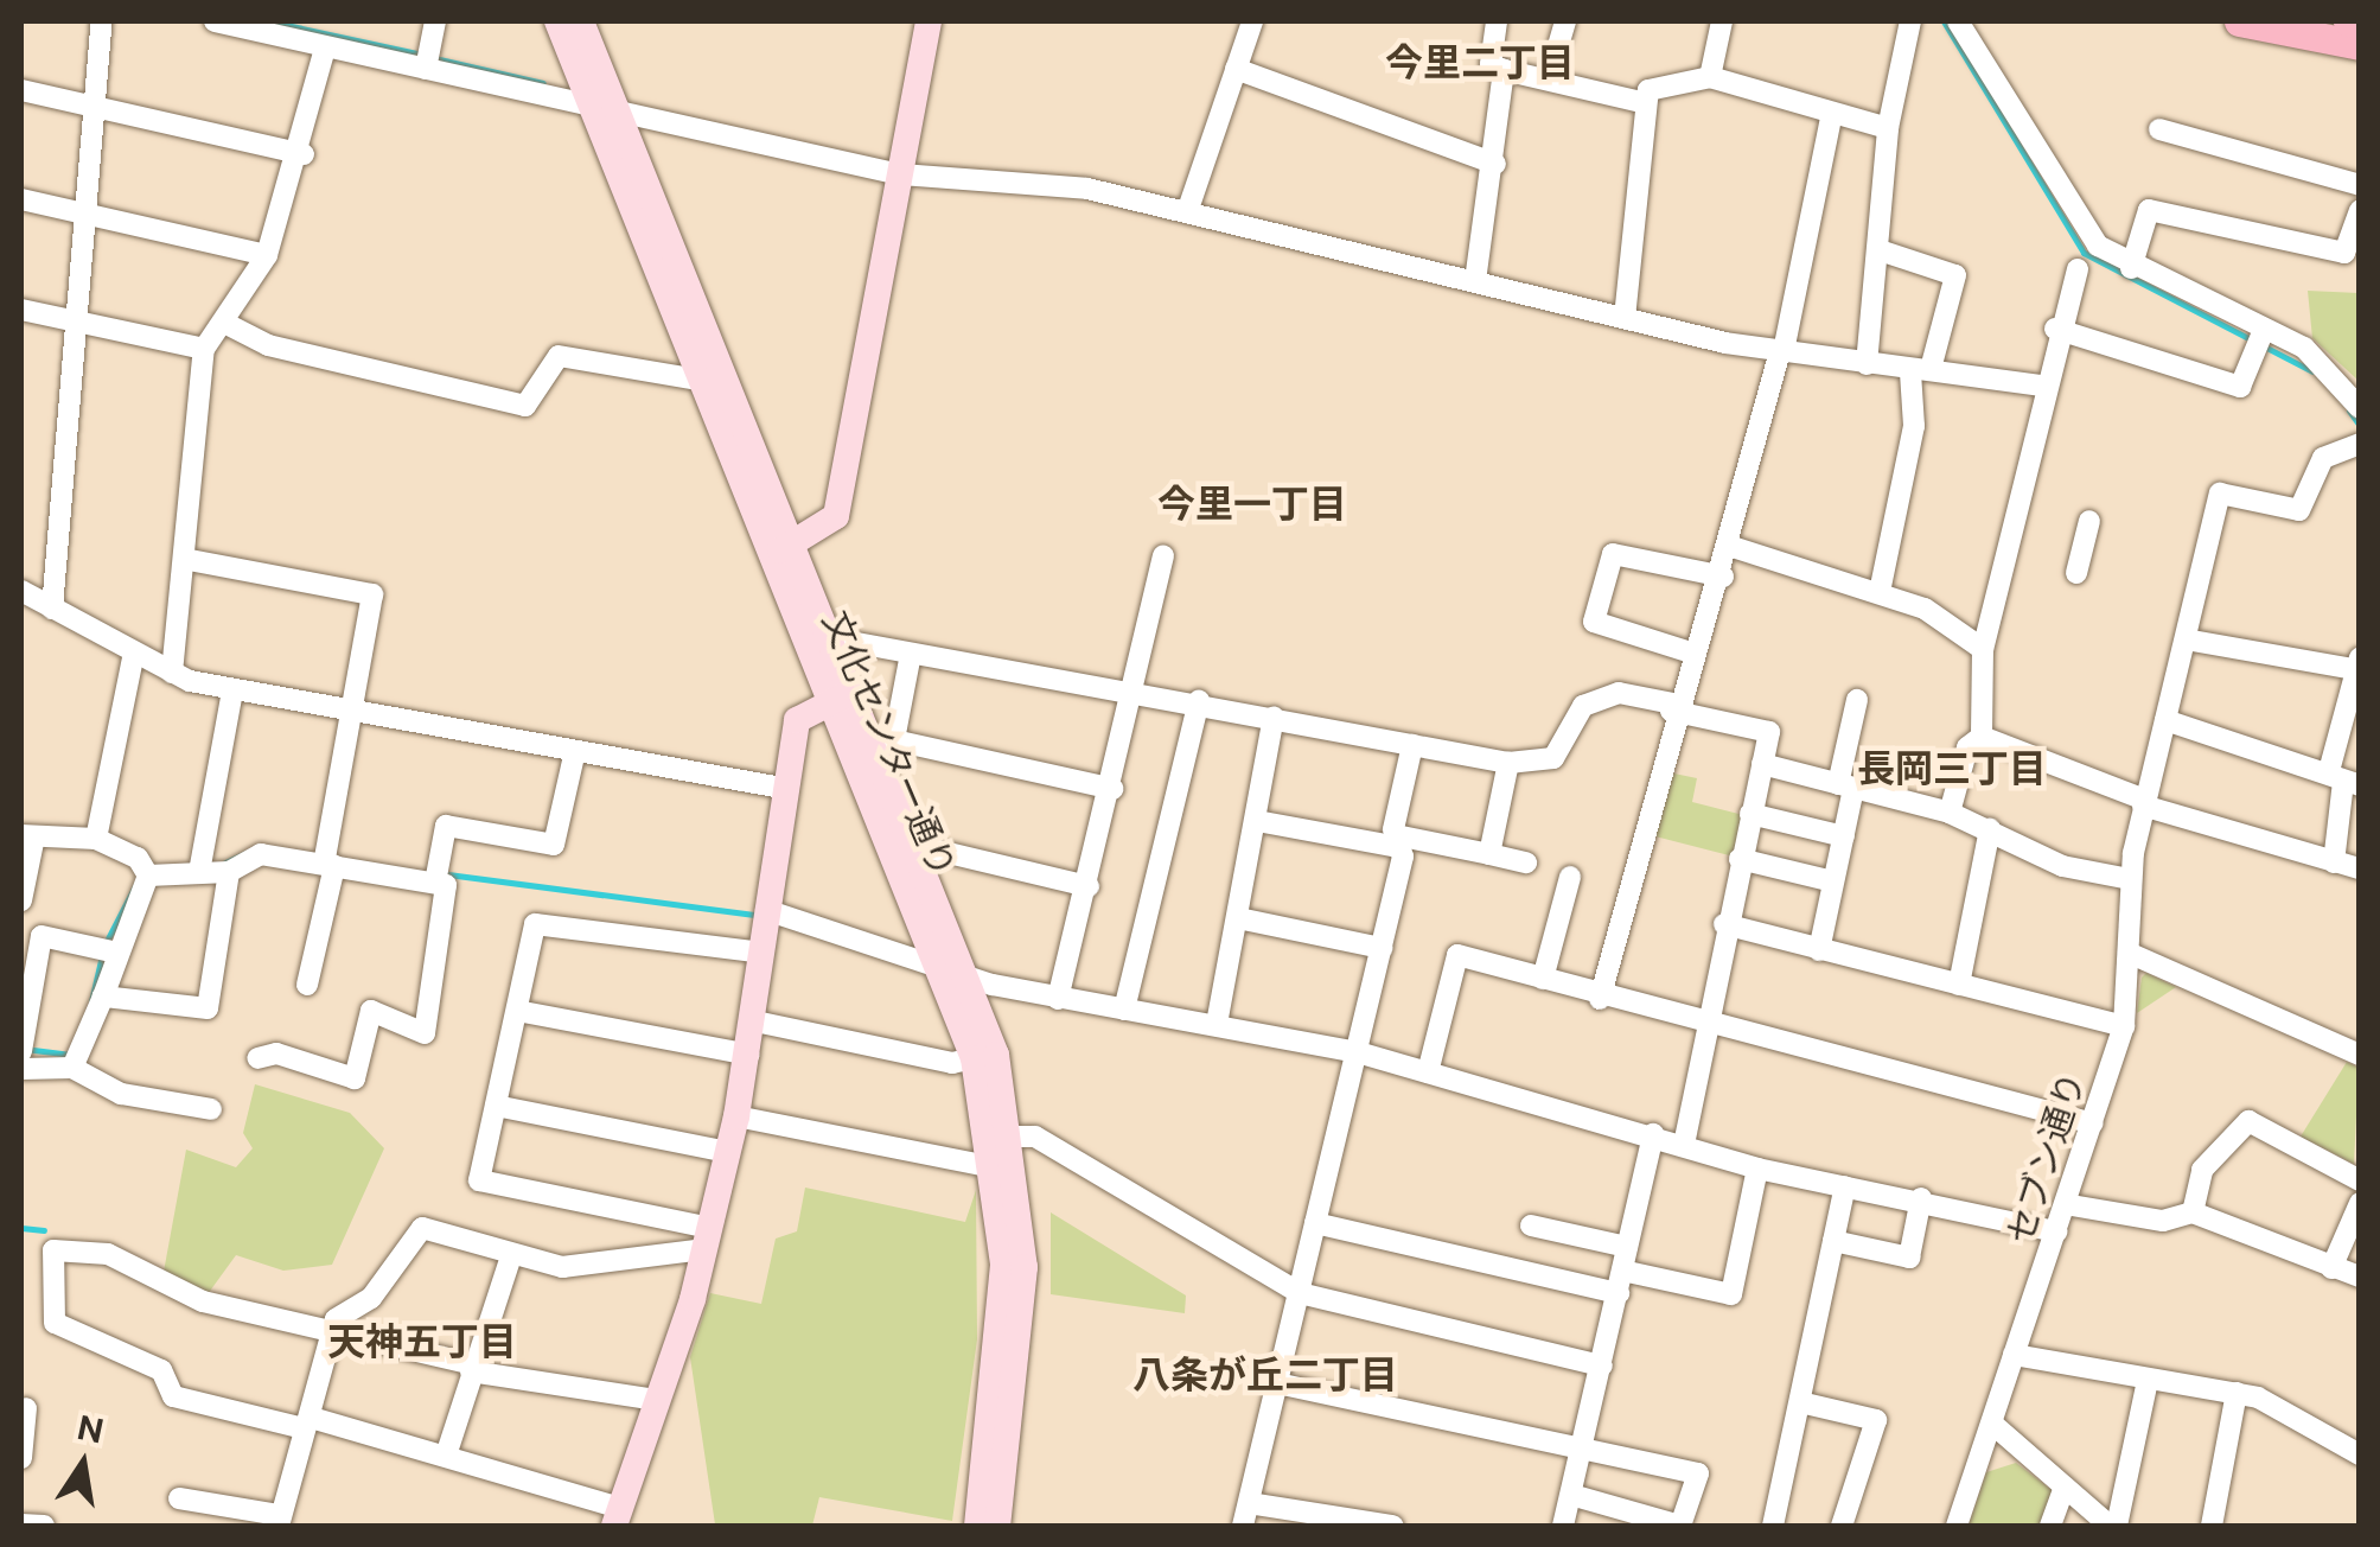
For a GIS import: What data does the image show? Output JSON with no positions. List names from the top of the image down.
{
  "streets": {
    "street": ["文化センター通り", "セブン通り"]
  },
  "districts": [
    "今里二丁目",
    "今里一丁目",
    "長岡三丁目",
    "天神五丁目",
    "八条が丘二丁目"
  ],
  "north": "top"
}
